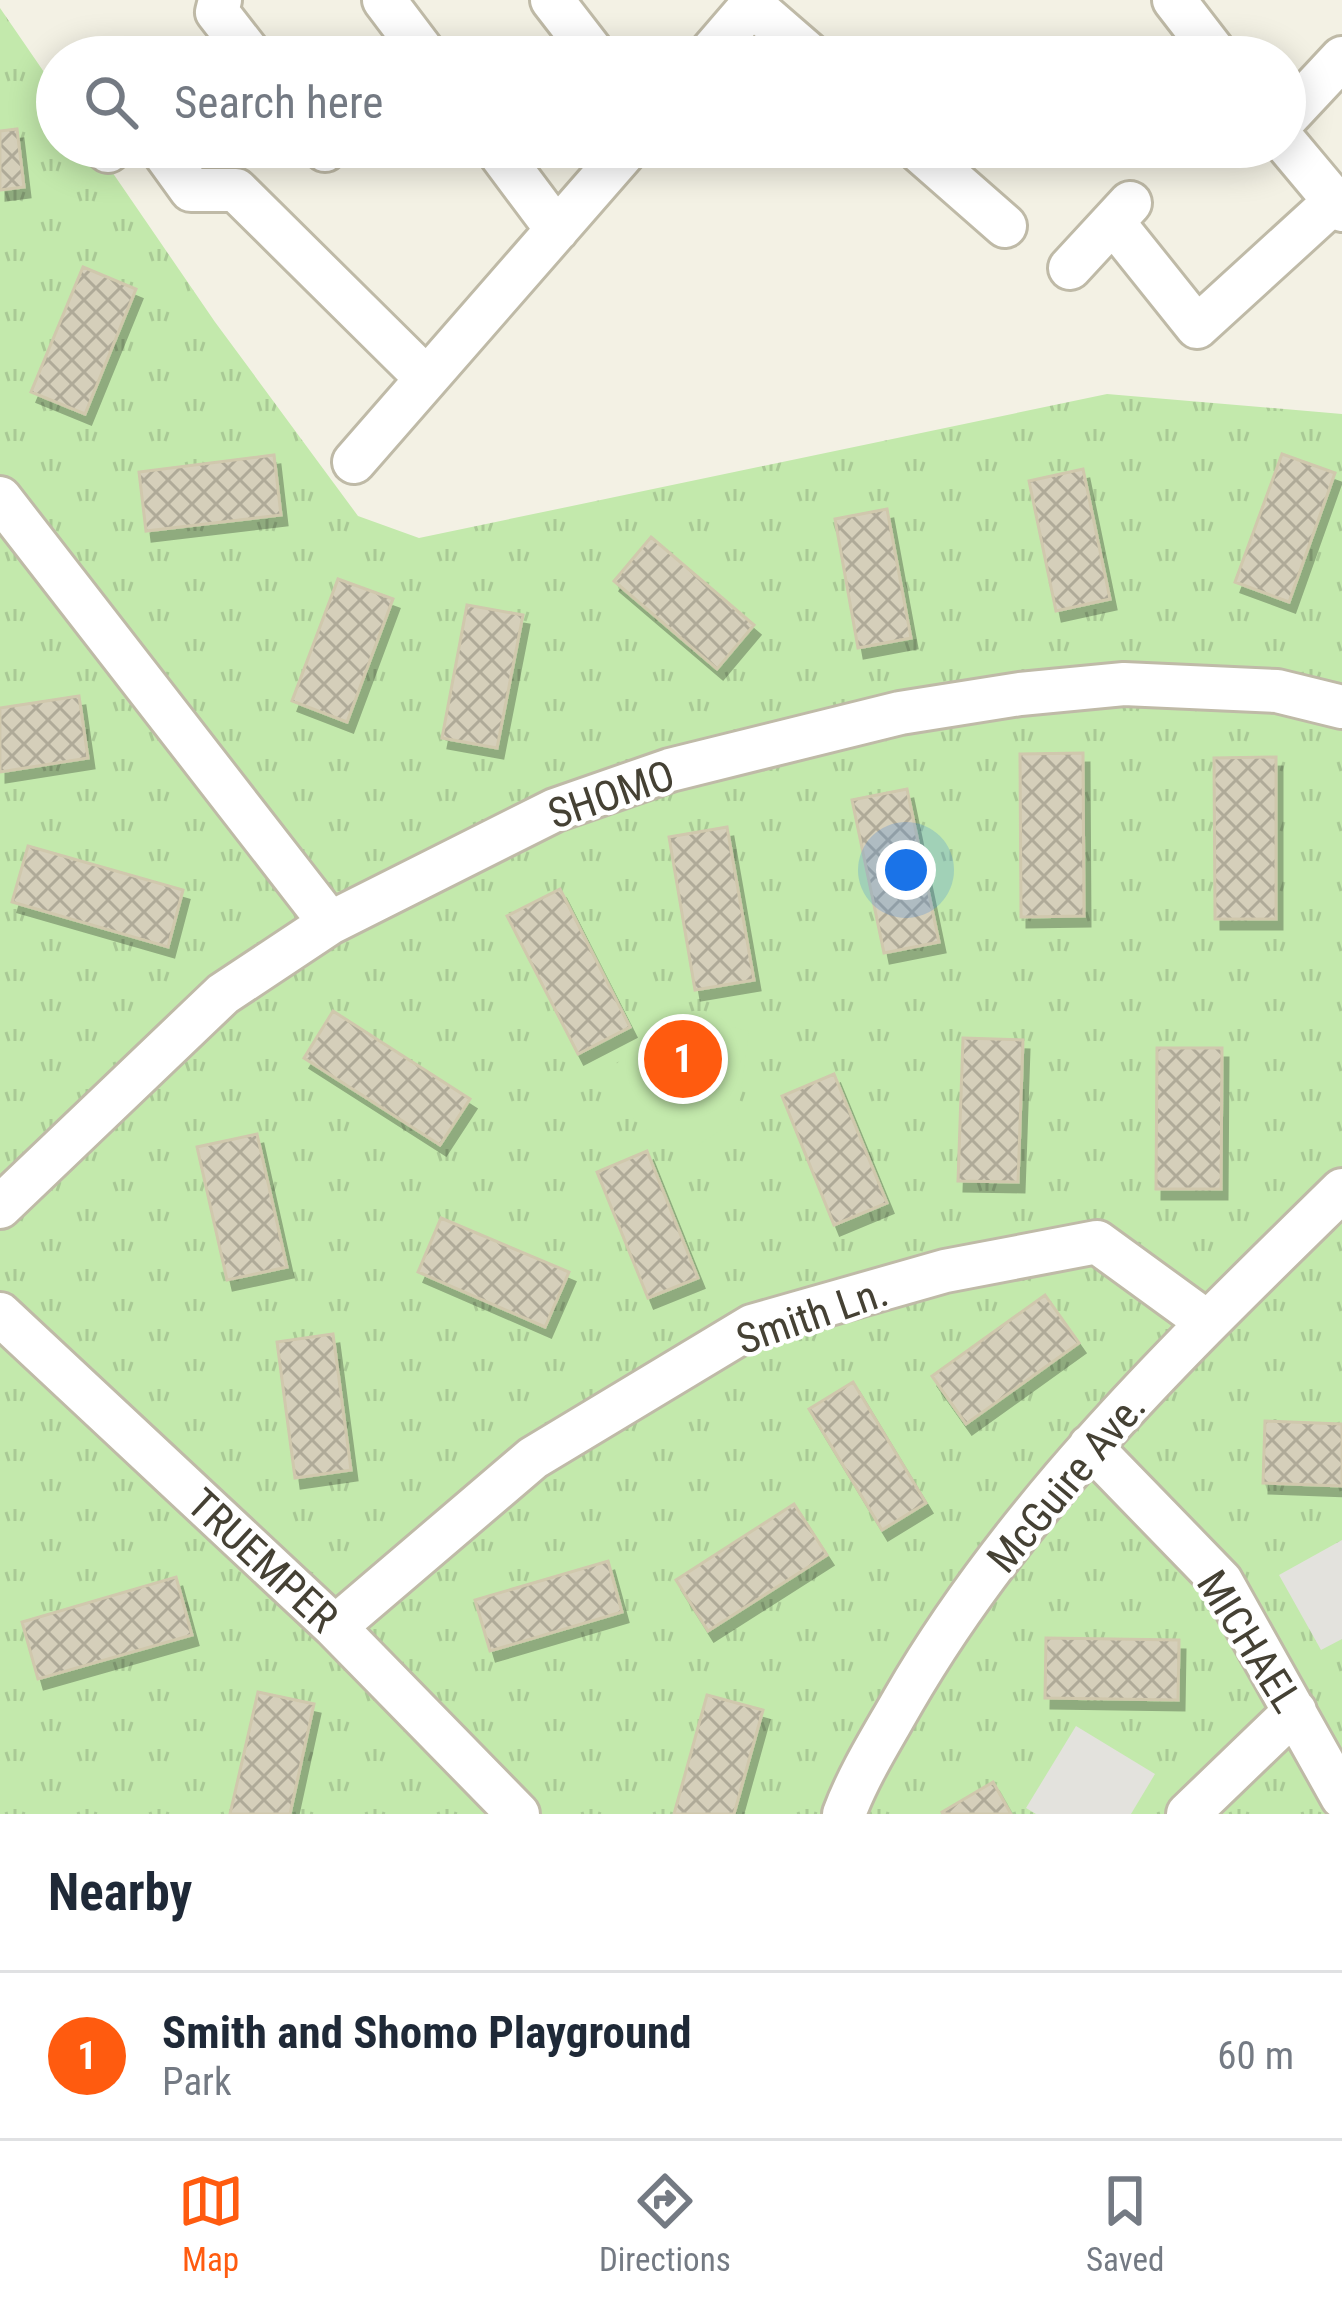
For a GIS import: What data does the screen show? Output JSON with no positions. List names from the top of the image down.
{
  "streets": {
    "street": [
      "SHOMO",
      "Smith Ln.",
      "McGuire Ave.",
      "TRUEMPER",
      "MICHAEL"
    ]
  },
  "crossings": [
    ["Smith Ln.", "McGuire Ave."],
    ["Smith Ln.", "TRUEMPER"],
    ["McGuire Ave.", "MICHAEL"]
  ],
  "page": {
    "search": "Search here",
    "pins": "1",
    "heading": "Nearby",
    "list": [
      {
        "mark": "1",
        "name": "Smith and Shomo Playground",
        "note": "Park",
        "value": "60 m"
      }
    ],
    "nav": ["Map", "Directions", "Saved"]
  }
}
